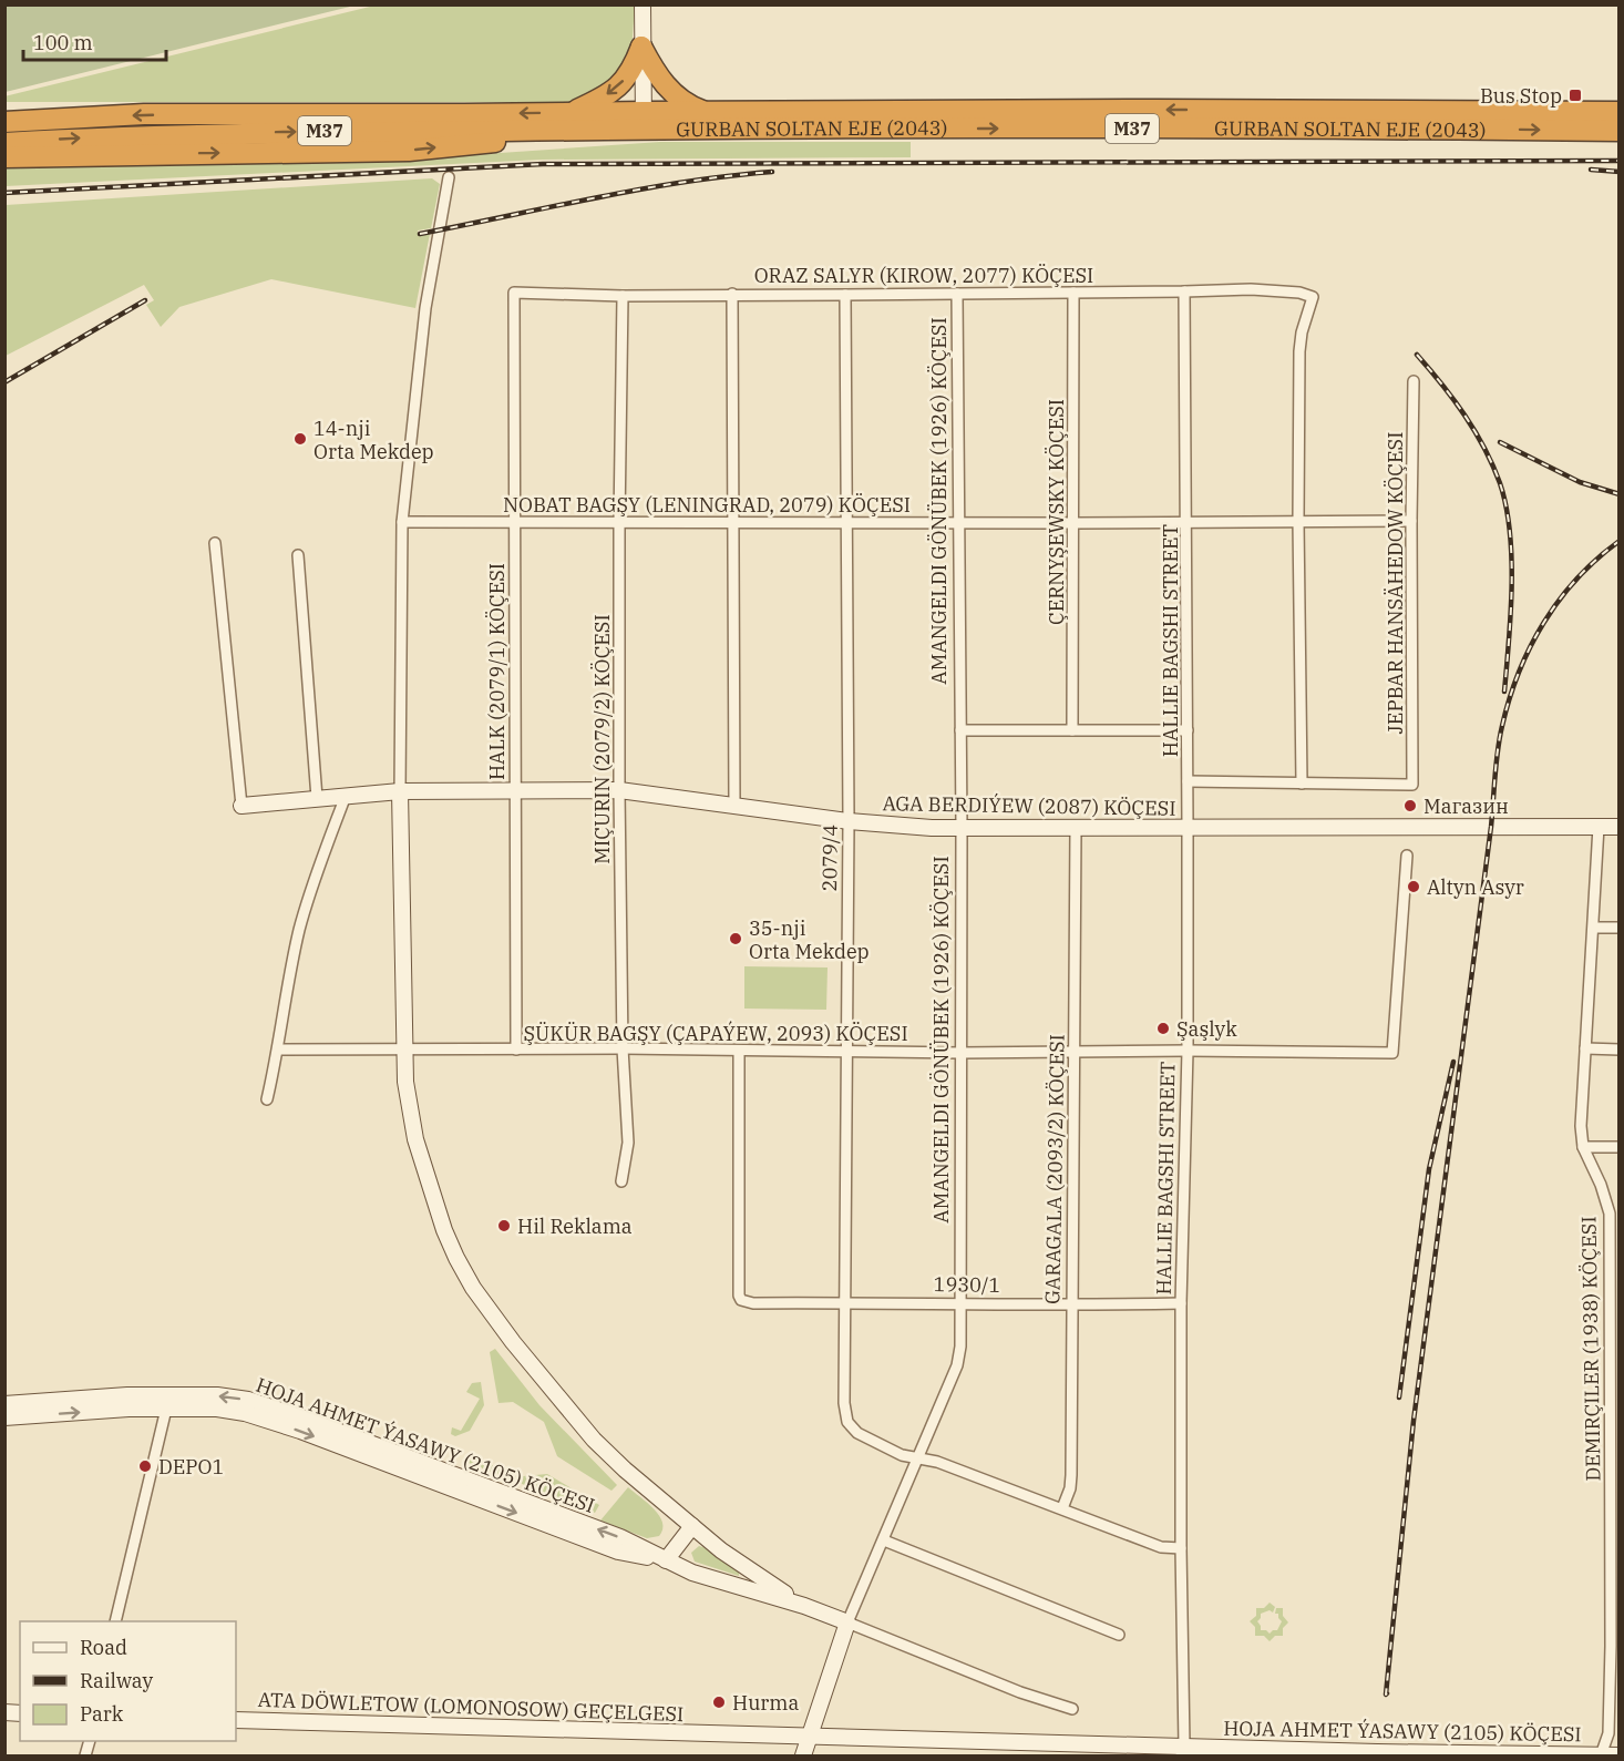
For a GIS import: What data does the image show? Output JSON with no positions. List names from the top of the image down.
{
  "streets": {
    "highway": ["GURBAN SOLTAN EJE (2043)", "M37"],
    "street": [
      "ORAZ SALYR (KIROW, 2077) KÖÇESI",
      "AMANGELDI GÖNÜBEK (1926) KÖÇESI",
      "NOBAT BAGŞY (LENINGRAD, 2079) KÖÇESI",
      "ÇERNYŞEWSKY KÖÇESI",
      "JEPBAR HANSÄHEDOW KÖÇESI",
      "HALLIE BAGSHI STREET",
      "HALK (2079/1) KÖÇESI",
      "MIÇURIN (2079/2) KÖÇESI",
      "AGA BERDIÝEW (2087) KÖÇESI",
      "2079/4",
      "ŞÜKÜR BAGŞY (ÇAPAÝEW, 2093) KÖÇESI",
      "GARAGALA (2093/2) KÖÇESI",
      "1930/1",
      "DEMIRÇILER (1938) KÖÇESI",
      "HOJA AHMET ÝASAWY (2105) KÖÇESI",
      "ATA DÖWLETOW (LOMONOSOW) GEÇELGESI"
    ]
  },
  "crossings": [
    ["ORAZ SALYR (KIROW, 2077) KÖÇESI", "AMANGELDI GÖNÜBEK (1926) KÖÇESI"],
    ["ORAZ SALYR (KIROW, 2077) KÖÇESI", "NOBAT BAGŞY (LENINGRAD, 2079) KÖÇESI"],
    ["ORAZ SALYR (KIROW, 2077) KÖÇESI", "ÇERNYŞEWSKY KÖÇESI"],
    ["ORAZ SALYR (KIROW, 2077) KÖÇESI", "HALLIE BAGSHI STREET"],
    ["ORAZ SALYR (KIROW, 2077) KÖÇESI", "HALK (2079/1) KÖÇESI"],
    ["ORAZ SALYR (KIROW, 2077) KÖÇESI", "MIÇURIN (2079/2) KÖÇESI"],
    ["ORAZ SALYR (KIROW, 2077) KÖÇESI", "2079/4"],
    ["AMANGELDI GÖNÜBEK (1926) KÖÇESI", "NOBAT BAGŞY (LENINGRAD, 2079) KÖÇESI"],
    ["AMANGELDI GÖNÜBEK (1926) KÖÇESI", "AGA BERDIÝEW (2087) KÖÇESI"],
    ["AMANGELDI GÖNÜBEK (1926) KÖÇESI", "2079/4"],
    ["AMANGELDI GÖNÜBEK (1926) KÖÇESI", "ŞÜKÜR BAGŞY (ÇAPAÝEW, 2093) KÖÇESI"],
    ["AMANGELDI GÖNÜBEK (1926) KÖÇESI", "1930/1"],
    ["AMANGELDI GÖNÜBEK (1926) KÖÇESI", "HOJA AHMET ÝASAWY (2105) KÖÇESI"],
    ["AMANGELDI GÖNÜBEK (1926) KÖÇESI", "ATA DÖWLETOW (LOMONOSOW) GEÇELGESI"],
    ["NOBAT BAGŞY (LENINGRAD, 2079) KÖÇESI", "ÇERNYŞEWSKY KÖÇESI"],
    ["NOBAT BAGŞY (LENINGRAD, 2079) KÖÇESI", "JEPBAR HANSÄHEDOW KÖÇESI"],
    ["NOBAT BAGŞY (LENINGRAD, 2079) KÖÇESI", "HALLIE BAGSHI STREET"],
    ["NOBAT BAGŞY (LENINGRAD, 2079) KÖÇESI", "HALK (2079/1) KÖÇESI"],
    ["NOBAT BAGŞY (LENINGRAD, 2079) KÖÇESI", "MIÇURIN (2079/2) KÖÇESI"],
    ["NOBAT BAGŞY (LENINGRAD, 2079) KÖÇESI", "2079/4"],
    ["HALLIE BAGSHI STREET", "AGA BERDIÝEW (2087) KÖÇESI"],
    ["HALLIE BAGSHI STREET", "ŞÜKÜR BAGŞY (ÇAPAÝEW, 2093) KÖÇESI"],
    ["HALLIE BAGSHI STREET", "1930/1"],
    ["HALLIE BAGSHI STREET", "HOJA AHMET ÝASAWY (2105) KÖÇESI"],
    ["HALLIE BAGSHI STREET", "ATA DÖWLETOW (LOMONOSOW) GEÇELGESI"],
    ["HALK (2079/1) KÖÇESI", "AGA BERDIÝEW (2087) KÖÇESI"],
    ["HALK (2079/1) KÖÇESI", "ŞÜKÜR BAGŞY (ÇAPAÝEW, 2093) KÖÇESI"],
    ["MIÇURIN (2079/2) KÖÇESI", "AGA BERDIÝEW (2087) KÖÇESI"],
    ["MIÇURIN (2079/2) KÖÇESI", "ŞÜKÜR BAGŞY (ÇAPAÝEW, 2093) KÖÇESI"],
    ["AGA BERDIÝEW (2087) KÖÇESI", "2079/4"],
    ["AGA BERDIÝEW (2087) KÖÇESI", "GARAGALA (2093/2) KÖÇESI"],
    ["AGA BERDIÝEW (2087) KÖÇESI", "DEMIRÇILER (1938) KÖÇESI"],
    ["AGA BERDIÝEW (2087) KÖÇESI", "HOJA AHMET ÝASAWY (2105) KÖÇESI"],
    ["2079/4", "ŞÜKÜR BAGŞY (ÇAPAÝEW, 2093) KÖÇESI"],
    ["2079/4", "1930/1"],
    ["ŞÜKÜR BAGŞY (ÇAPAÝEW, 2093) KÖÇESI", "GARAGALA (2093/2) KÖÇESI"],
    ["ŞÜKÜR BAGŞY (ÇAPAÝEW, 2093) KÖÇESI", "1930/1"],
    ["ŞÜKÜR BAGŞY (ÇAPAÝEW, 2093) KÖÇESI", "HOJA AHMET ÝASAWY (2105) KÖÇESI"],
    ["GARAGALA (2093/2) KÖÇESI", "1930/1"],
    ["DEMIRÇILER (1938) KÖÇESI", "HOJA AHMET ÝASAWY (2105) KÖÇESI"],
    ["HOJA AHMET ÝASAWY (2105) KÖÇESI", "ATA DÖWLETOW (LOMONOSOW) GEÇELGESI"]
  ],
  "places": {
    "transit": ["Bus Stop"],
    "other": [
      "14-nji Orta Mekdep",
      "Магазин",
      "Altyn Asyr",
      "35-nji Orta Mekdep",
      "Şaşlyk",
      "Hil Reklama",
      "DEPO1",
      "Hurma"
    ]
  },
  "legend": ["Road", "Railway", "Park"],
  "scale_bar": "100 m"
}
